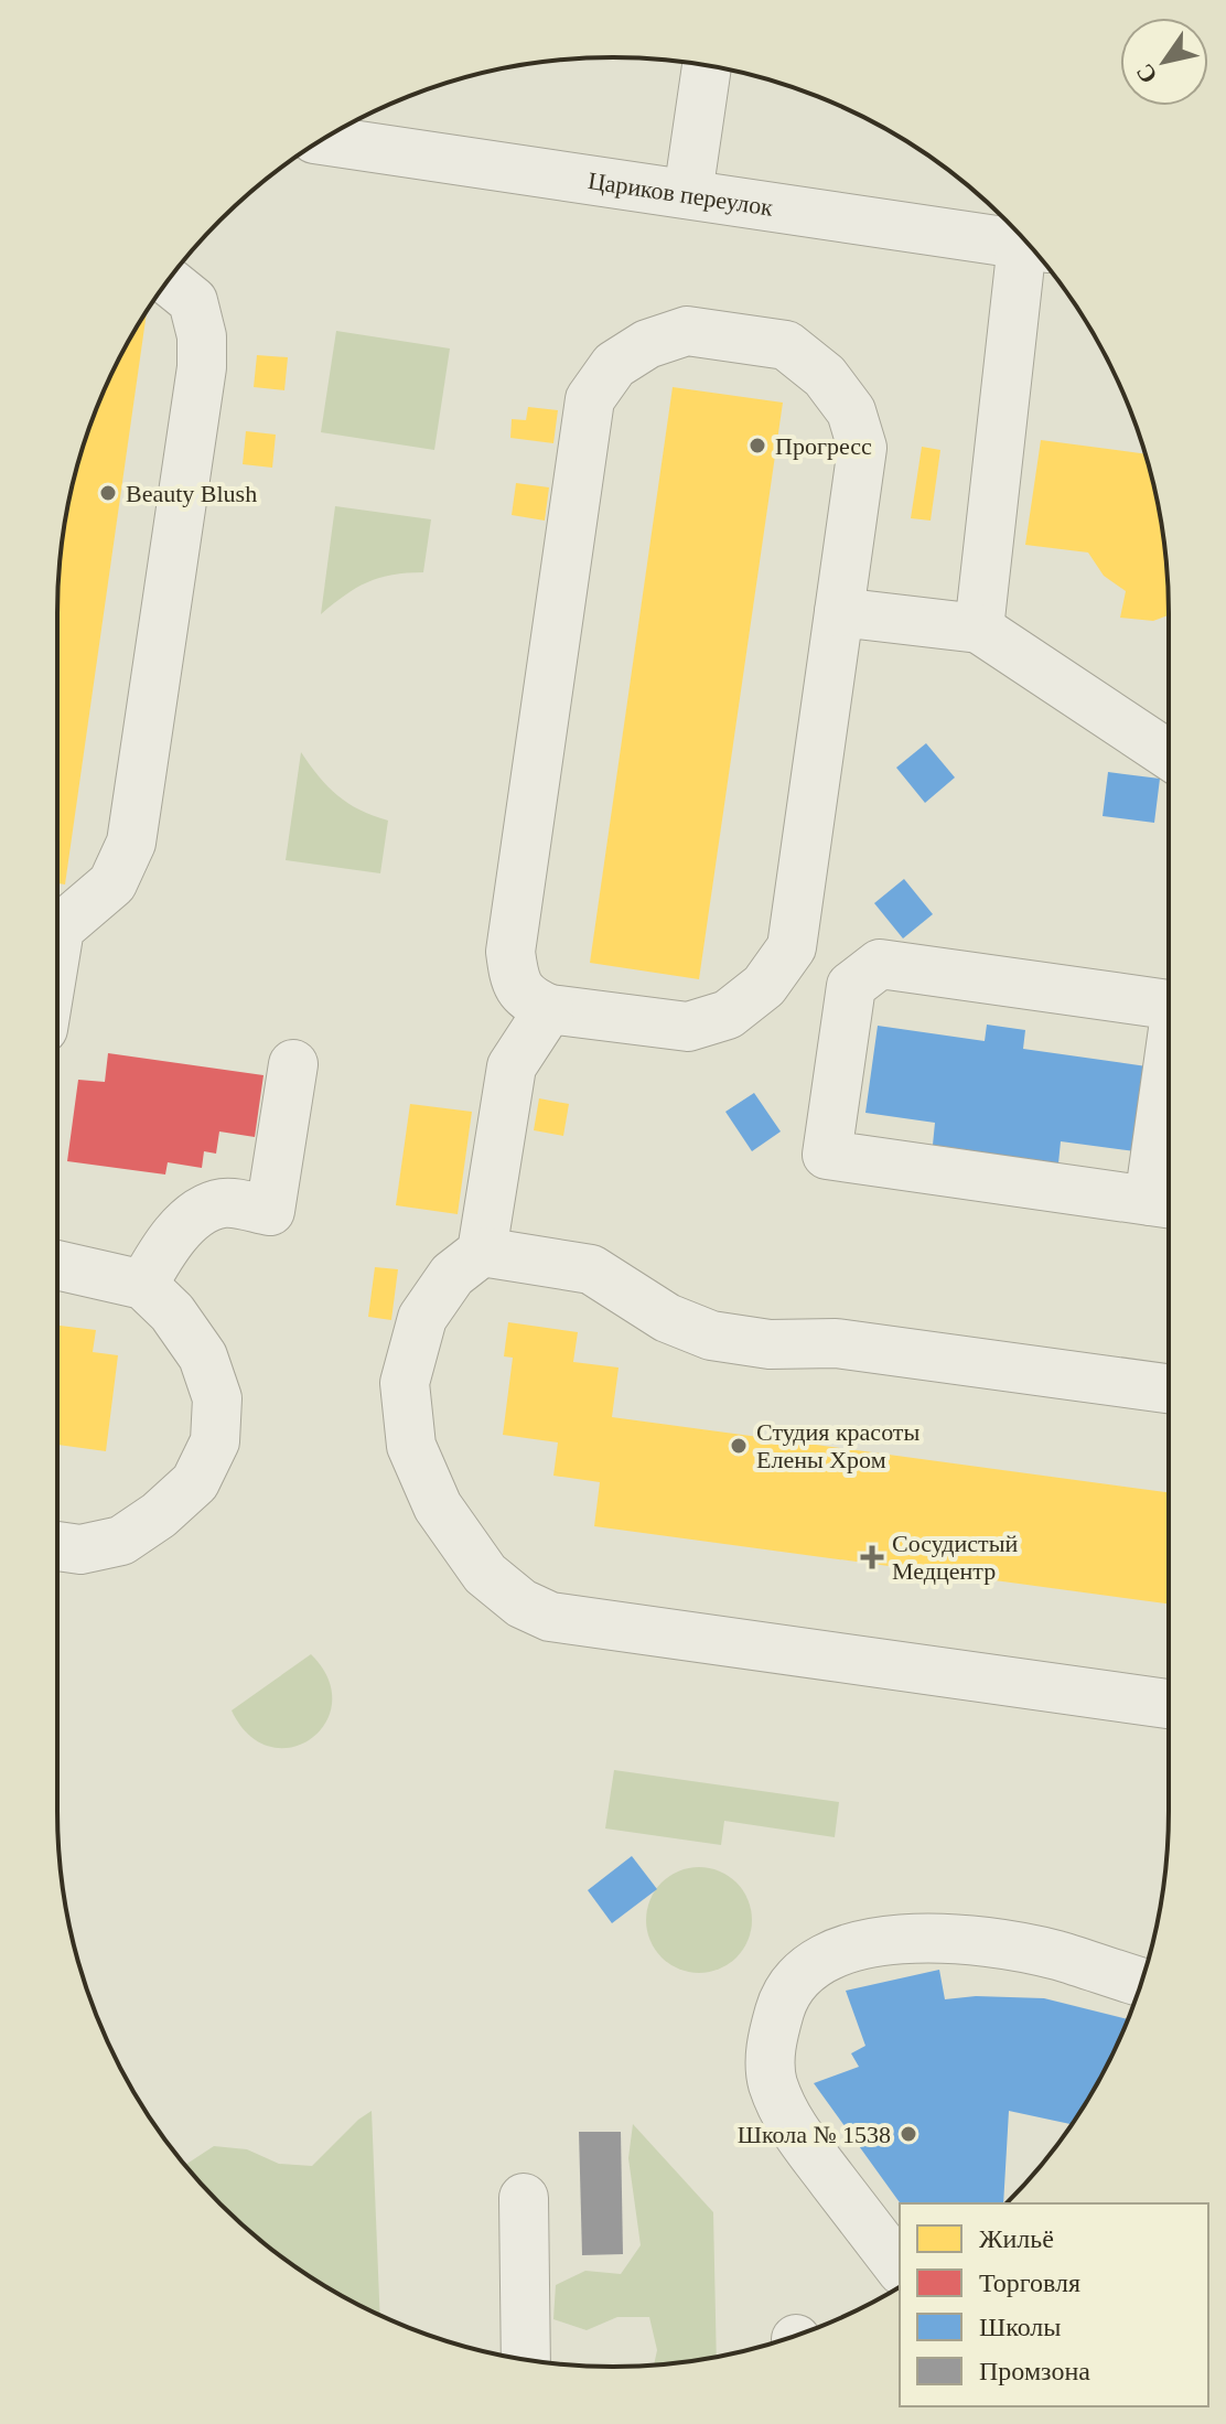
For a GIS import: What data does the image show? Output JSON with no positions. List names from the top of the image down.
{
  "streets": {
    "street": ["Цариков переулок"]
  },
  "places": {
    "other": [
      "Прогресс",
      "Beauty Blush",
      "Студия красоты Елены Хром",
      "Школа № 1538"
    ],
    "health": ["Сосудистый Медцентр"]
  },
  "legend": [
    "Жильё",
    "Торговля",
    "Школы",
    "Промзона"
  ],
  "north": "bottom left"
}
